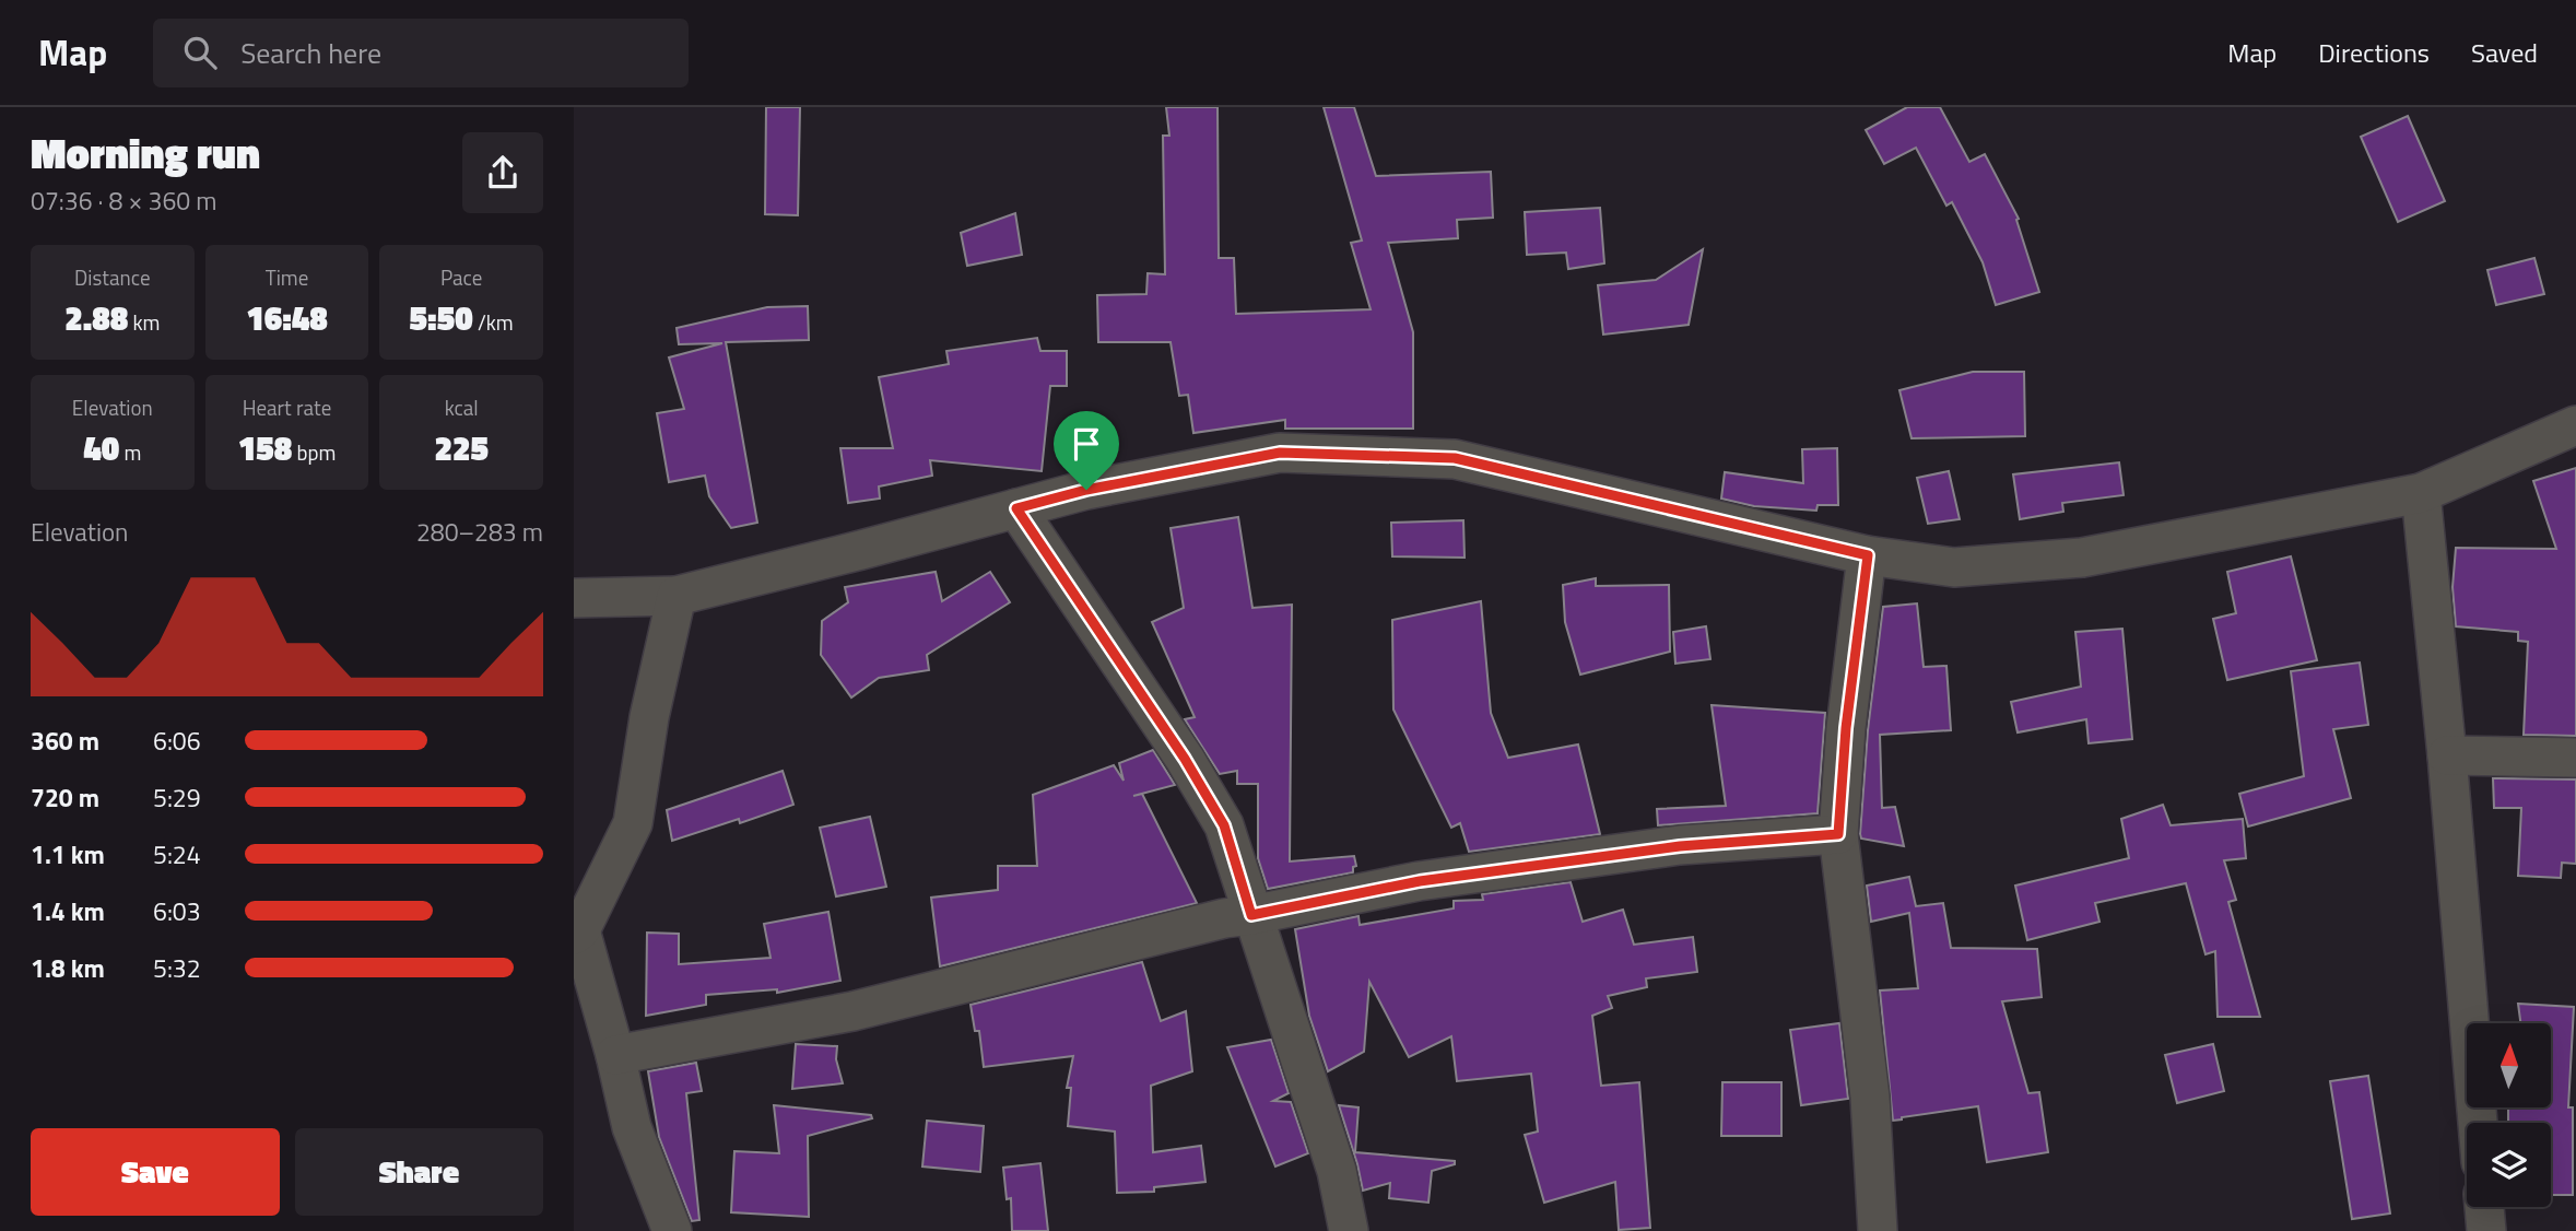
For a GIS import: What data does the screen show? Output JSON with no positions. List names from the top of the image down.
{
  "north": "top",
  "page": {
    "header": "Map",
    "search": "Search here",
    "nav": ["Map", "Directions", "Saved"],
    "heading": ["Morning run", "07:36 · 8 × 360 m"],
    "stats": [
      ["Distance", "2.88 km"],
      ["Time", "16:48"],
      ["Pace", "5:50 /km"],
      ["Elevation", "40 m"],
      ["Heart rate", "158 bpm"],
      ["kcal", "225"]
    ],
    "chart": ["Elevation", "280–283 m"],
    "list": [
      {
        "name": "360 m",
        "note": "6:06"
      },
      {
        "name": "720 m",
        "note": "5:29"
      },
      {
        "name": "1.1 km",
        "note": "5:24"
      },
      {
        "name": "1.4 km",
        "note": "6:03"
      },
      {
        "name": "1.8 km",
        "note": "5:32"
      }
    ],
    "buttons": ["Save", "Share"]
  }
}
